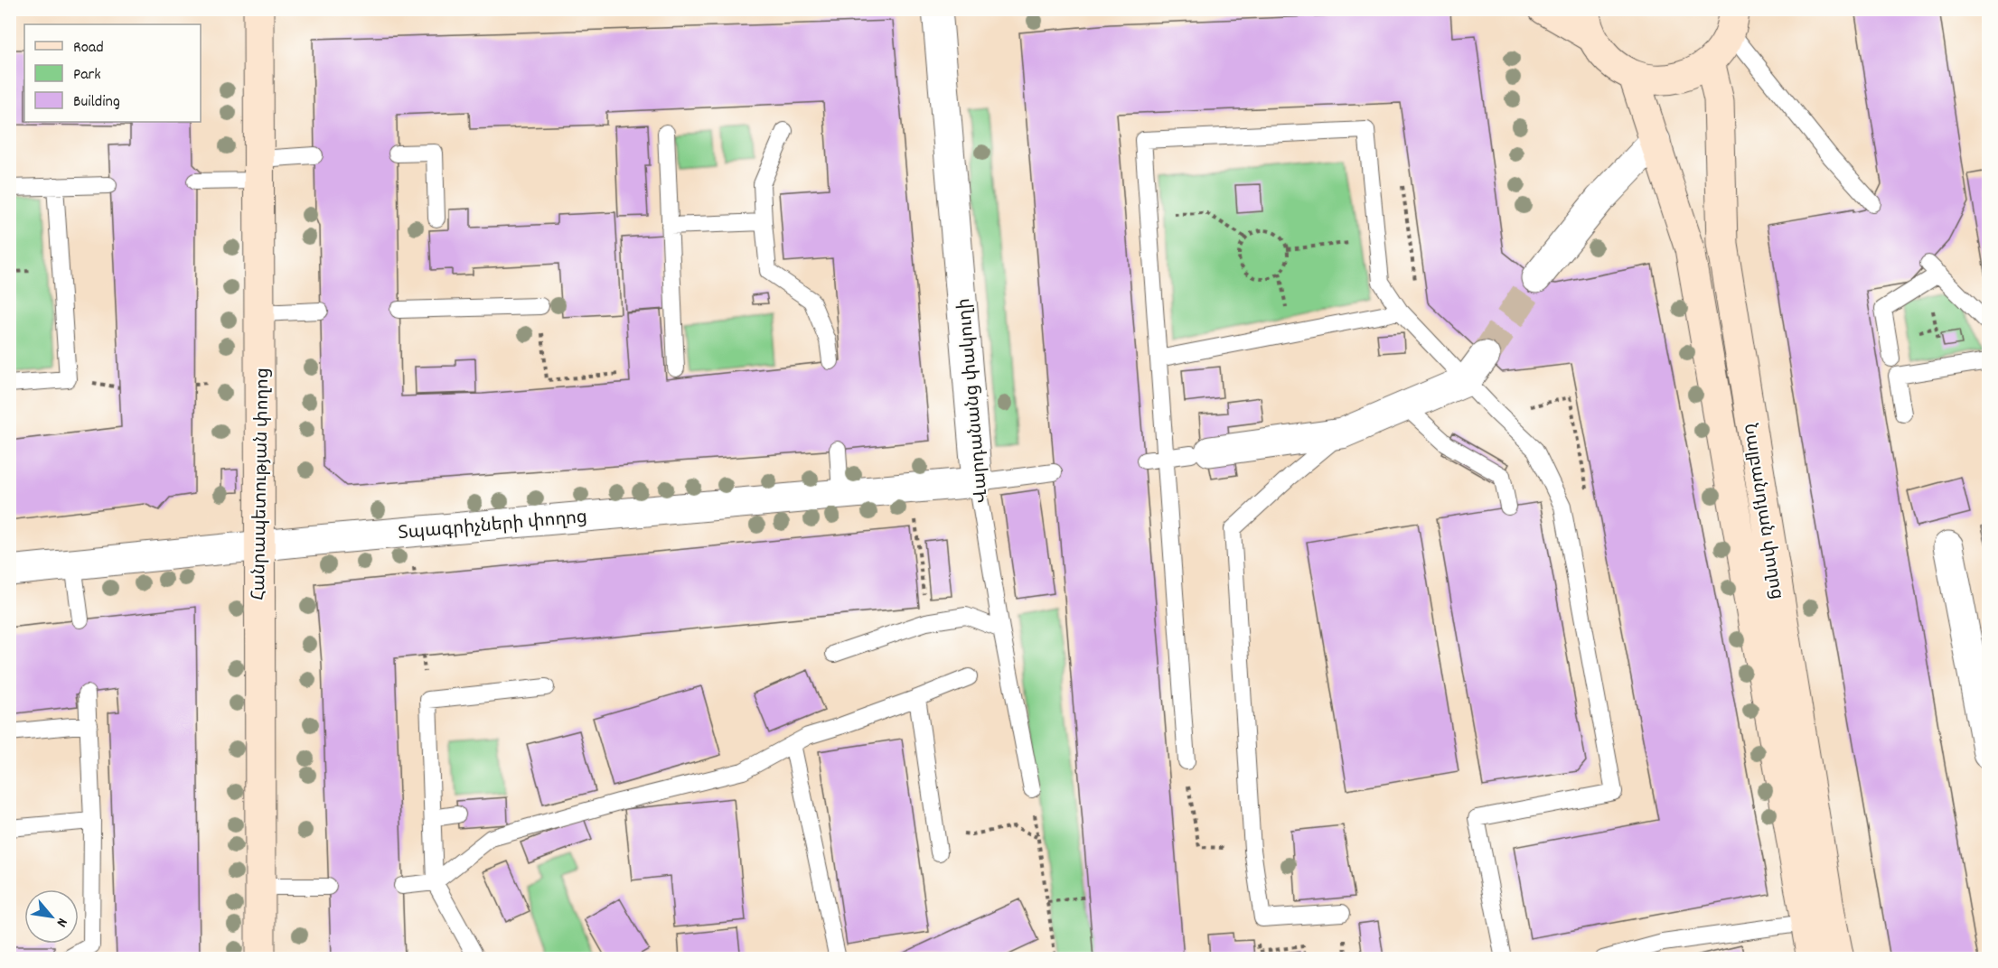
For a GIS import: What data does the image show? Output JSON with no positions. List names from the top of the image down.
{
  "streets": {
    "main road": ["Հանրապետության փողոց", "Նալբանդյան փողոց"],
    "street": ["Վարդանանց փակուղի", "Տպագրիչների փողոց"]
  },
  "crossings": [
    ["Վարդանանց փակուղի", "Տպագրիչների փողոց"],
    ["Հանրապետության փողոց", "Տպագրիչների փողոց"]
  ],
  "legend": ["Road", "Park", "Building"],
  "north": "bottom right"
}
